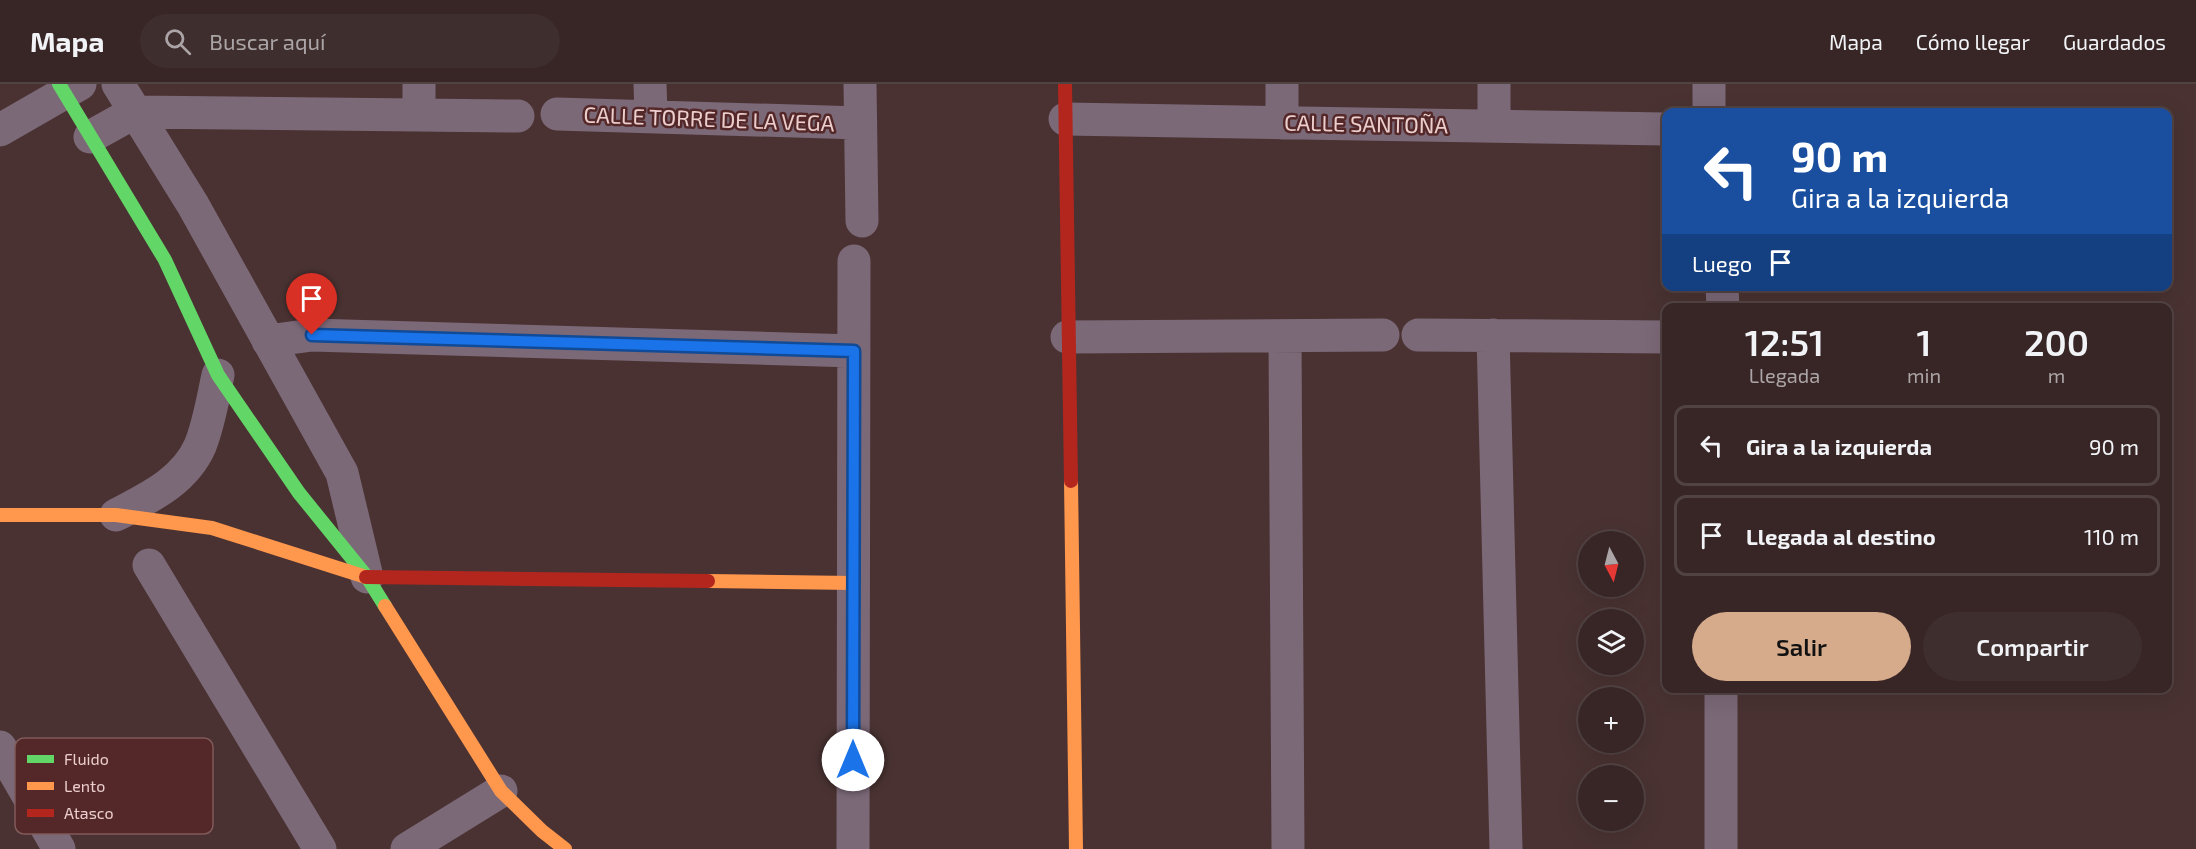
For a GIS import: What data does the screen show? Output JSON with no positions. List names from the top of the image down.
{
  "streets": {
    "street": ["CALLE TORRE DE LA VEGA", "CALLE SANTOÑA"]
  },
  "legend": ["Fluido", "Lento", "Atasco"],
  "north": "bottom",
  "page": {
    "header": "Mapa",
    "search": "Buscar aquí",
    "nav": ["Mapa", "Cómo llegar", "Guardados"],
    "turn": ["90 m", "Gira a la izquierda"],
    "then": "Luego",
    "eta": [
      "12:51",
      "Llegada",
      "1",
      "min",
      "200",
      "m"
    ],
    "list": [
      {
        "name": "Gira a la izquierda",
        "value": "90 m"
      },
      {
        "name": "Llegada al destino",
        "value": "110 m"
      }
    ],
    "map_buttons": ["+", "−"],
    "buttons": ["Salir", "Compartir"]
  }
}
